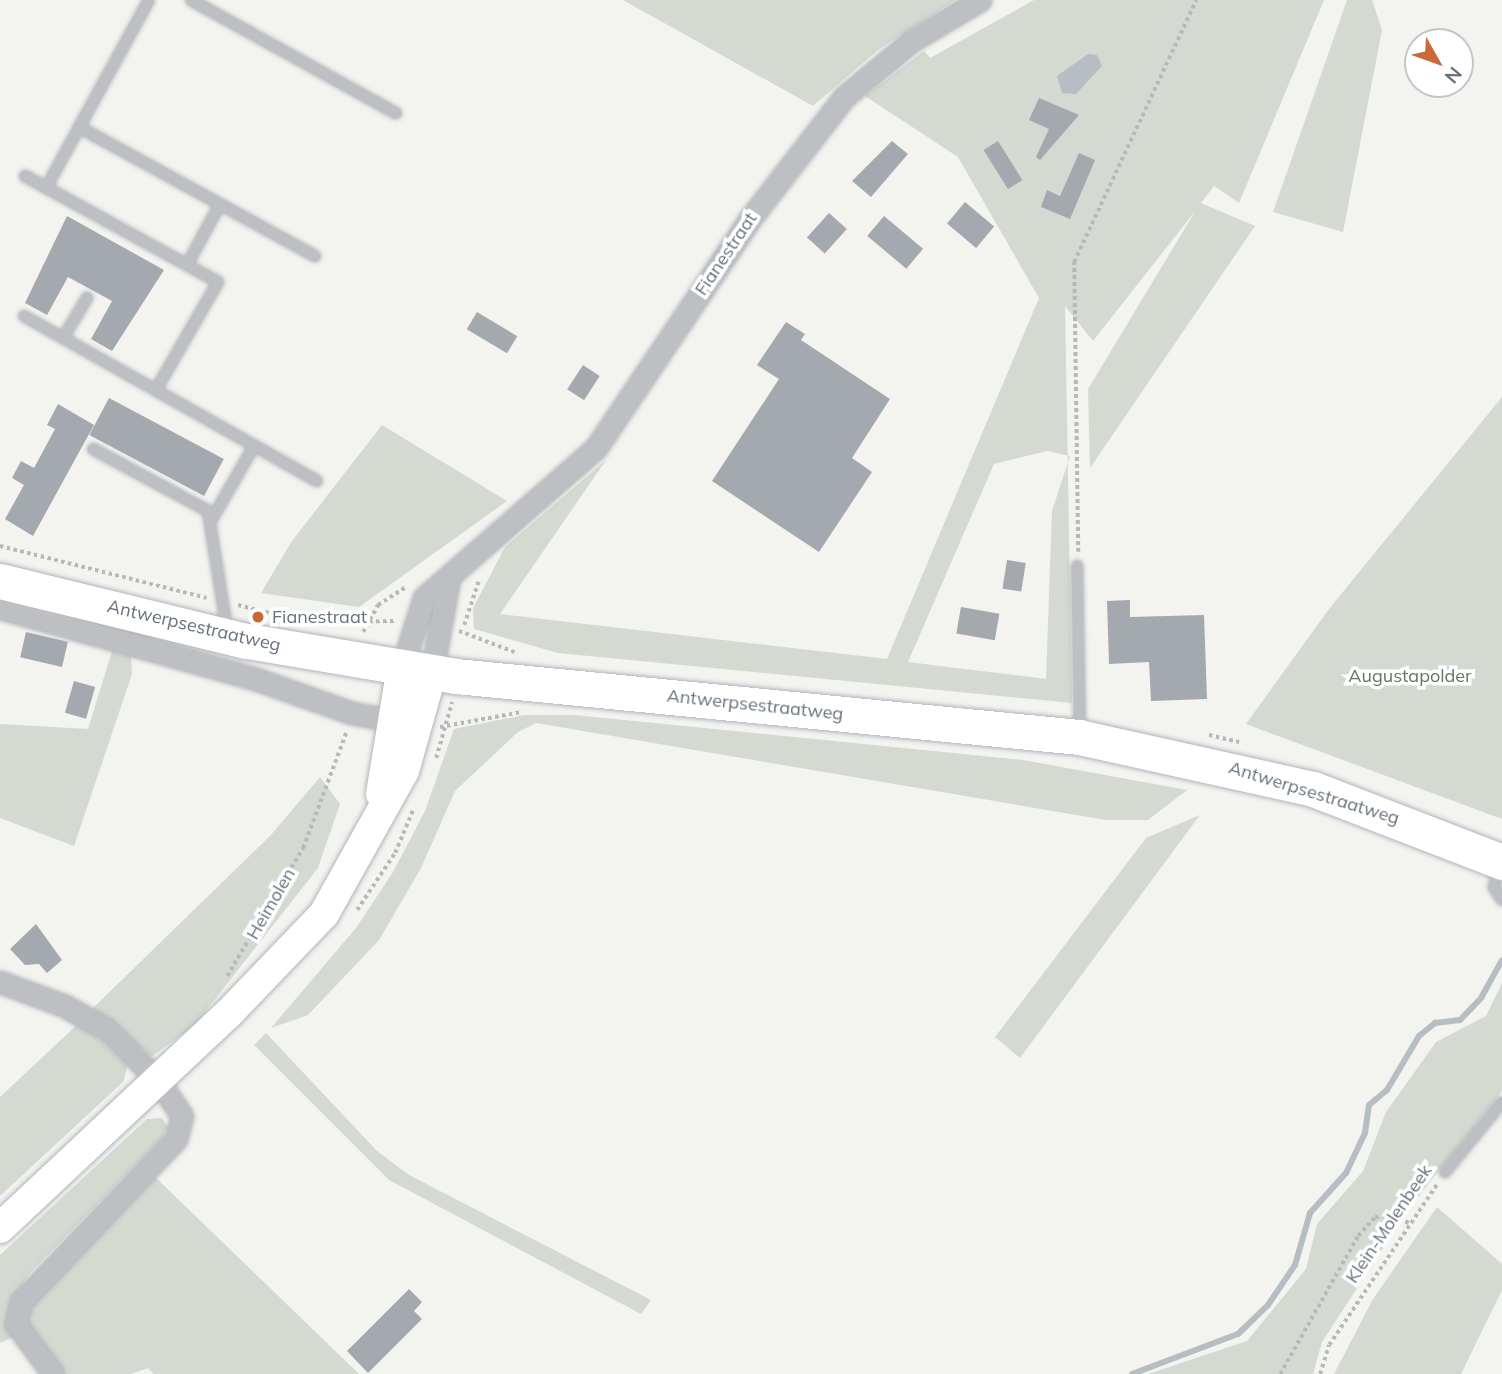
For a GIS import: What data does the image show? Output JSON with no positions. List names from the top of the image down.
{
  "streets": {
    "main road": ["Antwerpsestraatweg"],
    "street": ["Fianestraat", "Heimolen"],
    "lane": ["Klein-Molenbeek"]
  },
  "crossings": [
    ["Fianestraat", "Antwerpsestraatweg"],
    ["Fianestraat", "Heimolen"],
    ["Antwerpsestraatweg", "Heimolen"]
  ],
  "parks": ["Augustapolder"],
  "places": ["Fianestraat"],
  "north": "bottom right"
}
